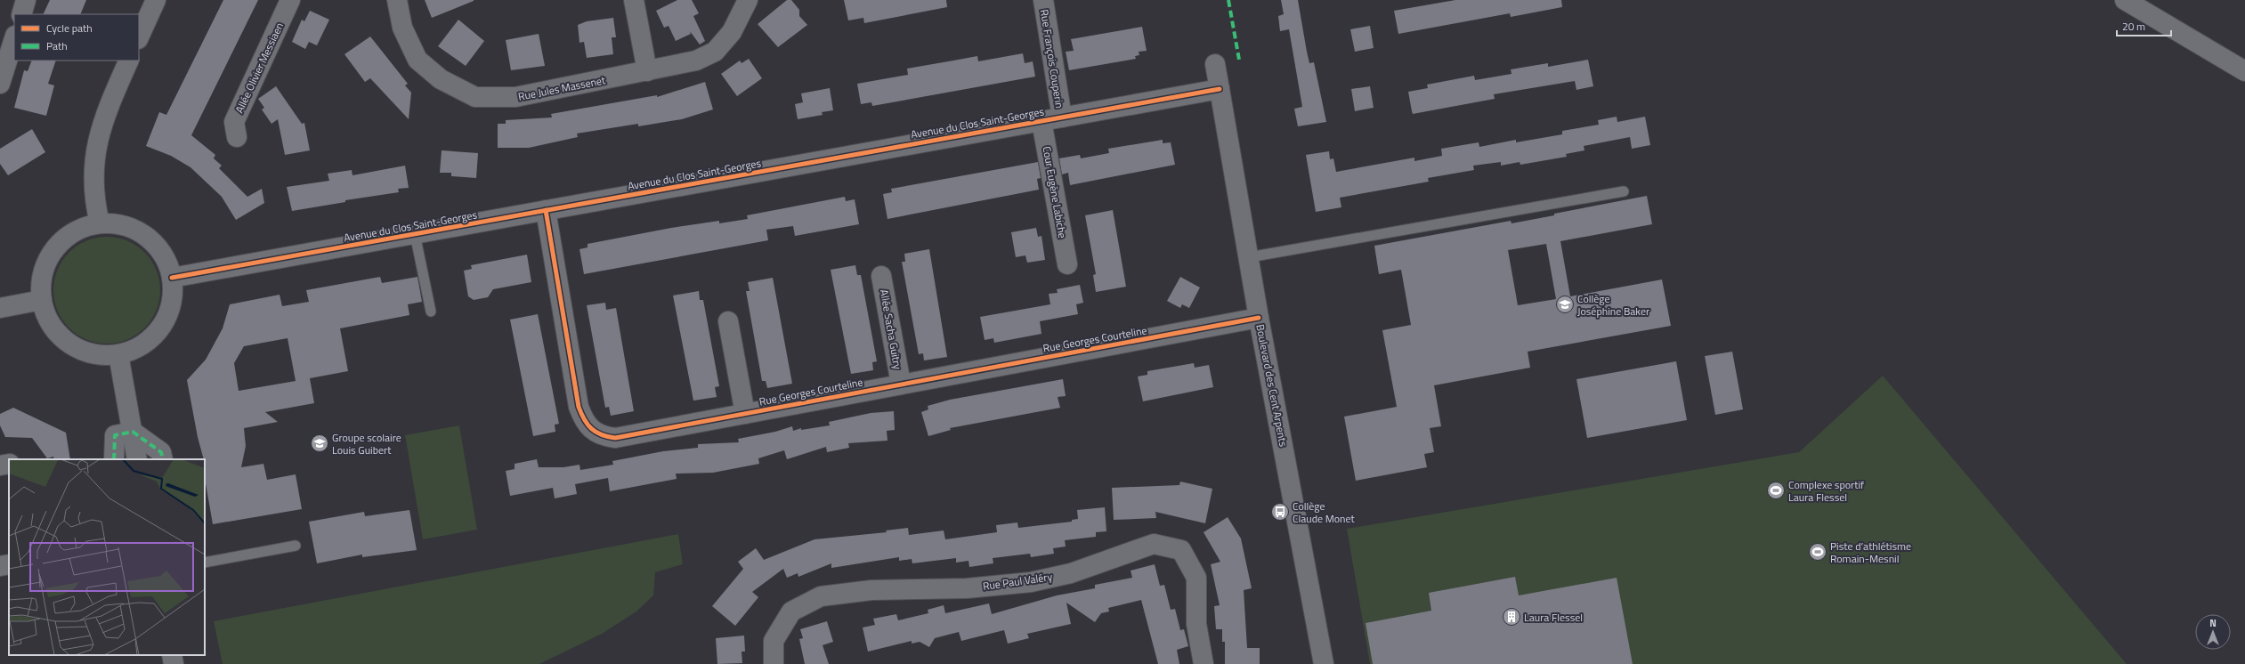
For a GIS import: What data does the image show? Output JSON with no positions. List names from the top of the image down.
{
  "streets": {
    "street": [
      "Rue François Couperin",
      "Allée Olivier Messiaen",
      "Rue Jules Massenet",
      "Avenue du Clos Saint-Georges",
      "Cour Eugène Labiche",
      "Allée Sacha Guitry",
      "Rue Georges Courteline",
      "Boulevard des Cent Arpents",
      "Rue Paul Valéry"
    ]
  },
  "crossings": [
    ["Rue François Couperin", "Avenue du Clos Saint-Georges"],
    ["Avenue du Clos Saint-Georges", "Cour Eugène Labiche"],
    ["Avenue du Clos Saint-Georges", "Rue Georges Courteline"],
    ["Avenue du Clos Saint-Georges", "Boulevard des Cent Arpents"],
    ["Allée Sacha Guitry", "Rue Georges Courteline"],
    ["Rue Georges Courteline", "Boulevard des Cent Arpents"]
  ],
  "places": {
    "school or university": ["Collège Joséphine Baker", "Groupe scolaire Louis Guibert"],
    "sports": ["Complexe sportif Laura Flessel", "Piste d’athlétisme Romain-Mesnil"],
    "bus stop": ["Collège Claude Monet"],
    "building": ["Laura Flessel"]
  },
  "legend": ["Cycle path", "Path"],
  "scale_bar": "20 m",
  "north": "top"
}
